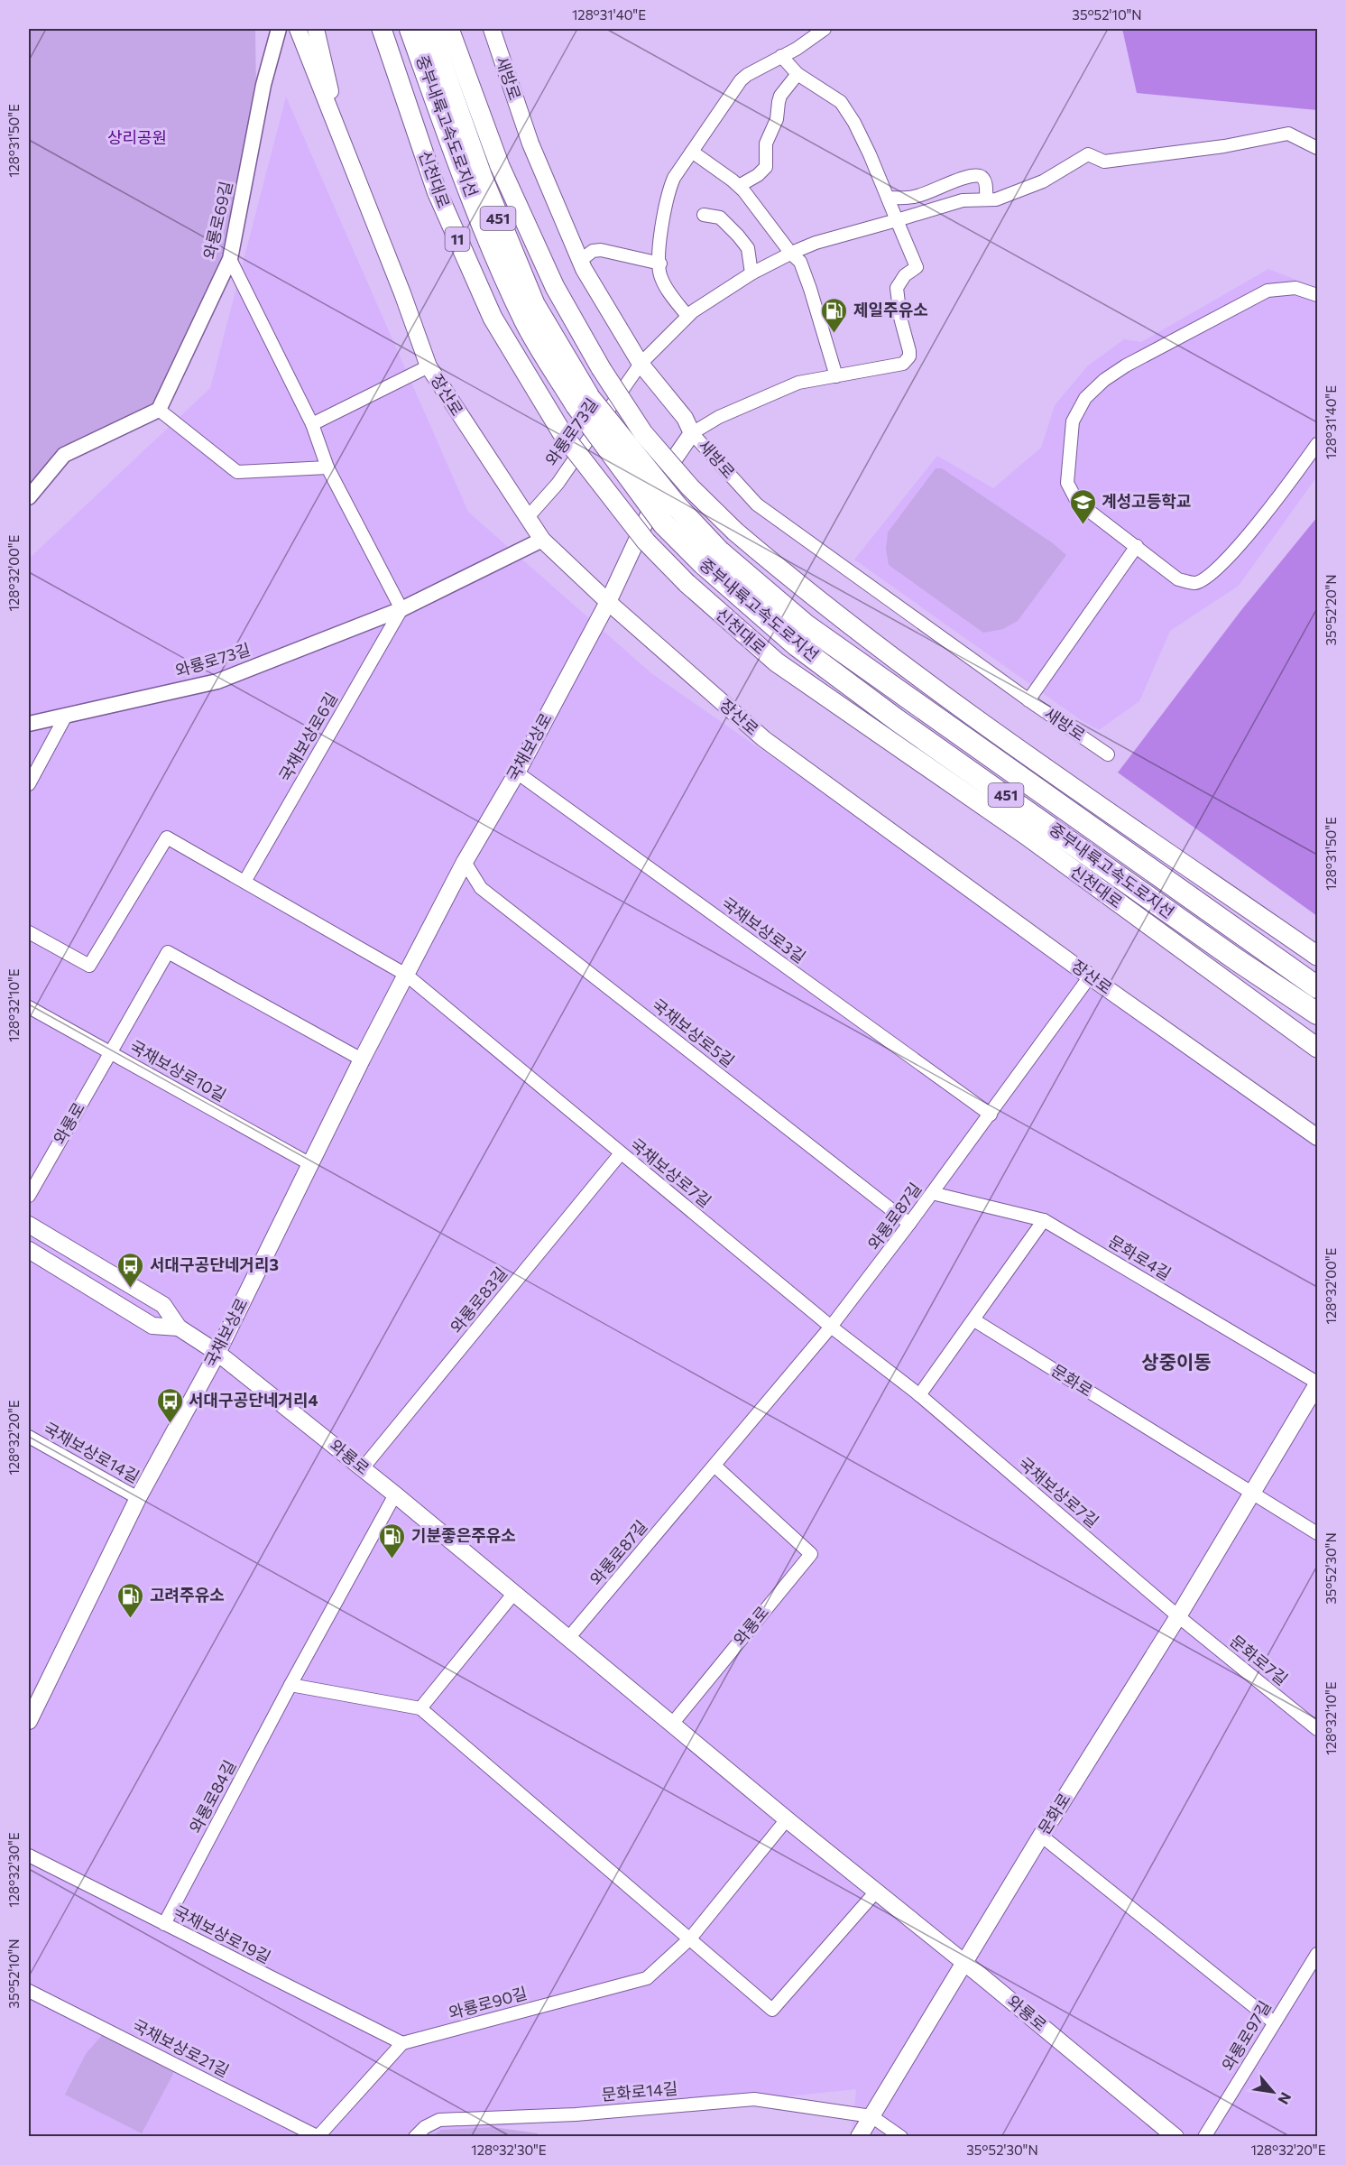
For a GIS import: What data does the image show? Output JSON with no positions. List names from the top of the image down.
{
  "streets": {
    "highway": [
      "중부내륙고속도로지선",
      "신천대로",
      "451",
      "11"
    ],
    "main road": [
      "새방로",
      "장산로",
      "국채보상로",
      "와룡로",
      "문화로"
    ],
    "street": [
      "와룡로69길",
      "와룡로73길",
      "국채보상로6길",
      "국채보상로3길",
      "국채보상로5길",
      "국채보상로10길",
      "국채보상로7길",
      "와룡로87길",
      "문화로4길",
      "와룡로83길",
      "국채보상로14길",
      "문화로7길",
      "와룡로84길",
      "국채보상로19길",
      "와룡로90길",
      "와룡로97길",
      "국채보상로21길",
      "문화로14길"
    ]
  },
  "crossings": [
    ["새방로", "와룡로73길"],
    ["새방로", "국채보상로"],
    ["장산로", "와룡로73길"],
    ["장산로", "국채보상로"],
    ["장산로", "와룡로87길"],
    ["와룡로73길", "국채보상로6길"],
    ["국채보상로", "국채보상로3길"],
    ["국채보상로", "국채보상로5길"],
    ["국채보상로", "국채보상로10길"],
    ["국채보상로", "와룡로"],
    ["국채보상로", "국채보상로7길"],
    ["국채보상로", "국채보상로14길"],
    ["국채보상로3길", "와룡로87길"],
    ["국채보상로5길", "와룡로87길"],
    ["국채보상로10길", "와룡로"],
    ["와룡로", "와룡로87길"],
    ["와룡로", "와룡로83길"],
    ["와룡로", "문화로"],
    ["와룡로", "와룡로84길"],
    ["와룡로", "와룡로90길"],
    ["국채보상로7길", "와룡로87길"],
    ["국채보상로7길", "와룡로83길"],
    ["국채보상로7길", "문화로"],
    ["국채보상로7길", "문화로7길"],
    ["와룡로87길", "문화로4길"],
    ["문화로4길", "문화로"],
    ["문화로", "문화로7길"],
    ["문화로", "문화로14길"],
    ["와룡로84길", "국채보상로19길"],
    ["국채보상로19길", "와룡로90길"]
  ],
  "districts": ["상중이동"],
  "parks": ["상리공원"],
  "places": {
    "fuel station": ["제일주유소", "기분좋은주유소", "고려주유소"],
    "school or university": ["계성고등학교"],
    "bus stop": ["서대구공단네거리3", "서대구공단네거리4"]
  },
  "north": "bottom right",
  "coordinates": [
    "128°31'40\"E",
    "35°52'10\"N",
    "128°31'50\"E",
    "128°32'00\"E",
    "35°52'20\"N",
    "128°32'10\"E",
    "128°32'20\"E",
    "35°52'30\"N",
    "128°32'30\"E"
  ]
}
